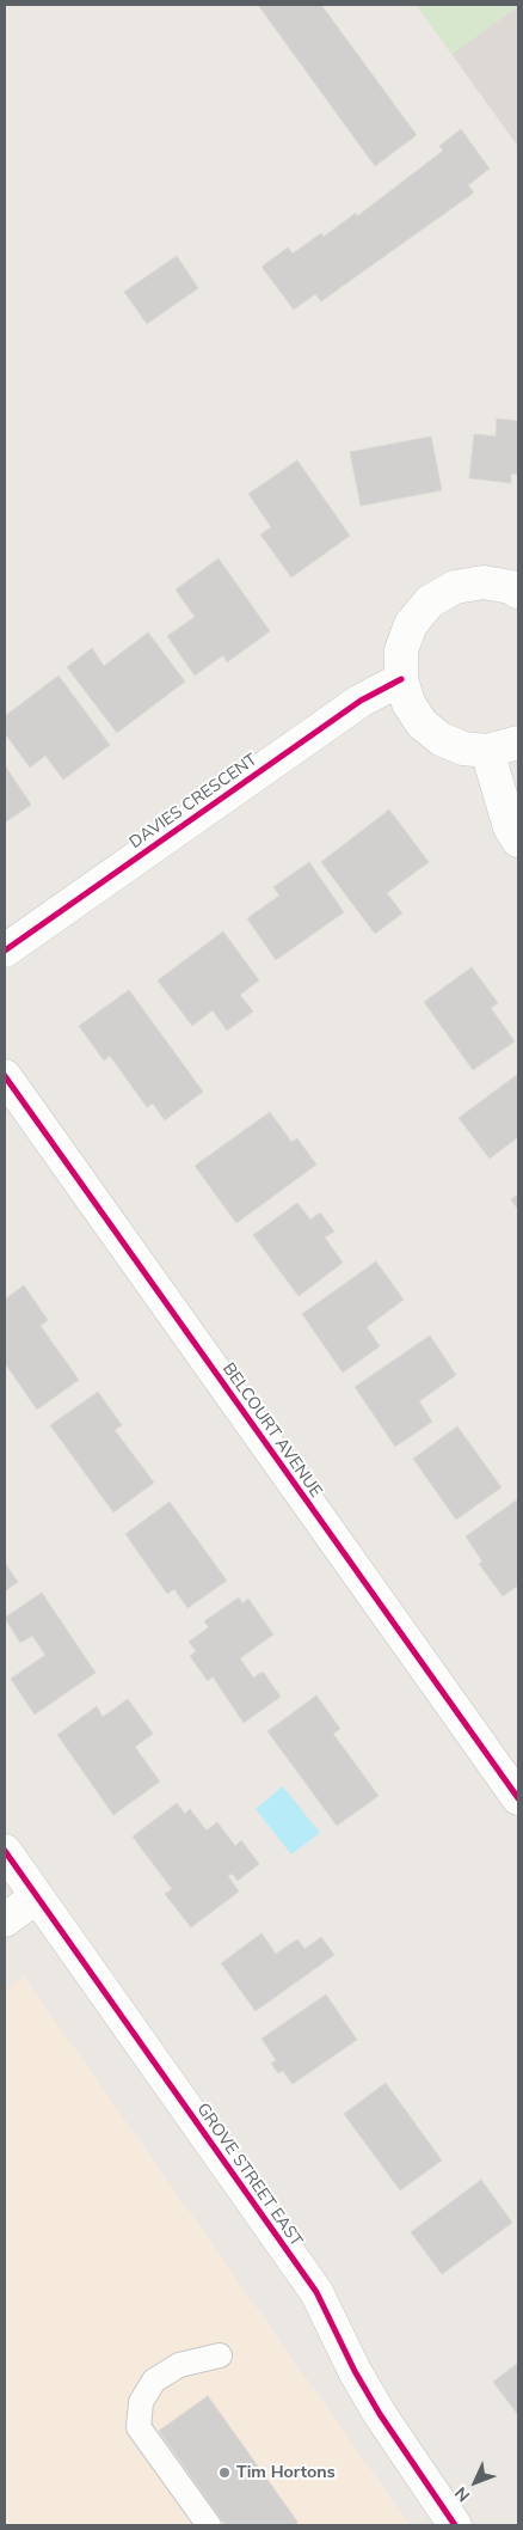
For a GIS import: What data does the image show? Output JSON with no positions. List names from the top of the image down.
{
  "streets": {
    "street": ["DAVIES CRESCENT", "BELCOURT AVENUE", "GROVE STREET EAST"]
  },
  "places": ["Tim Hortons"],
  "north": "bottom left"
}
